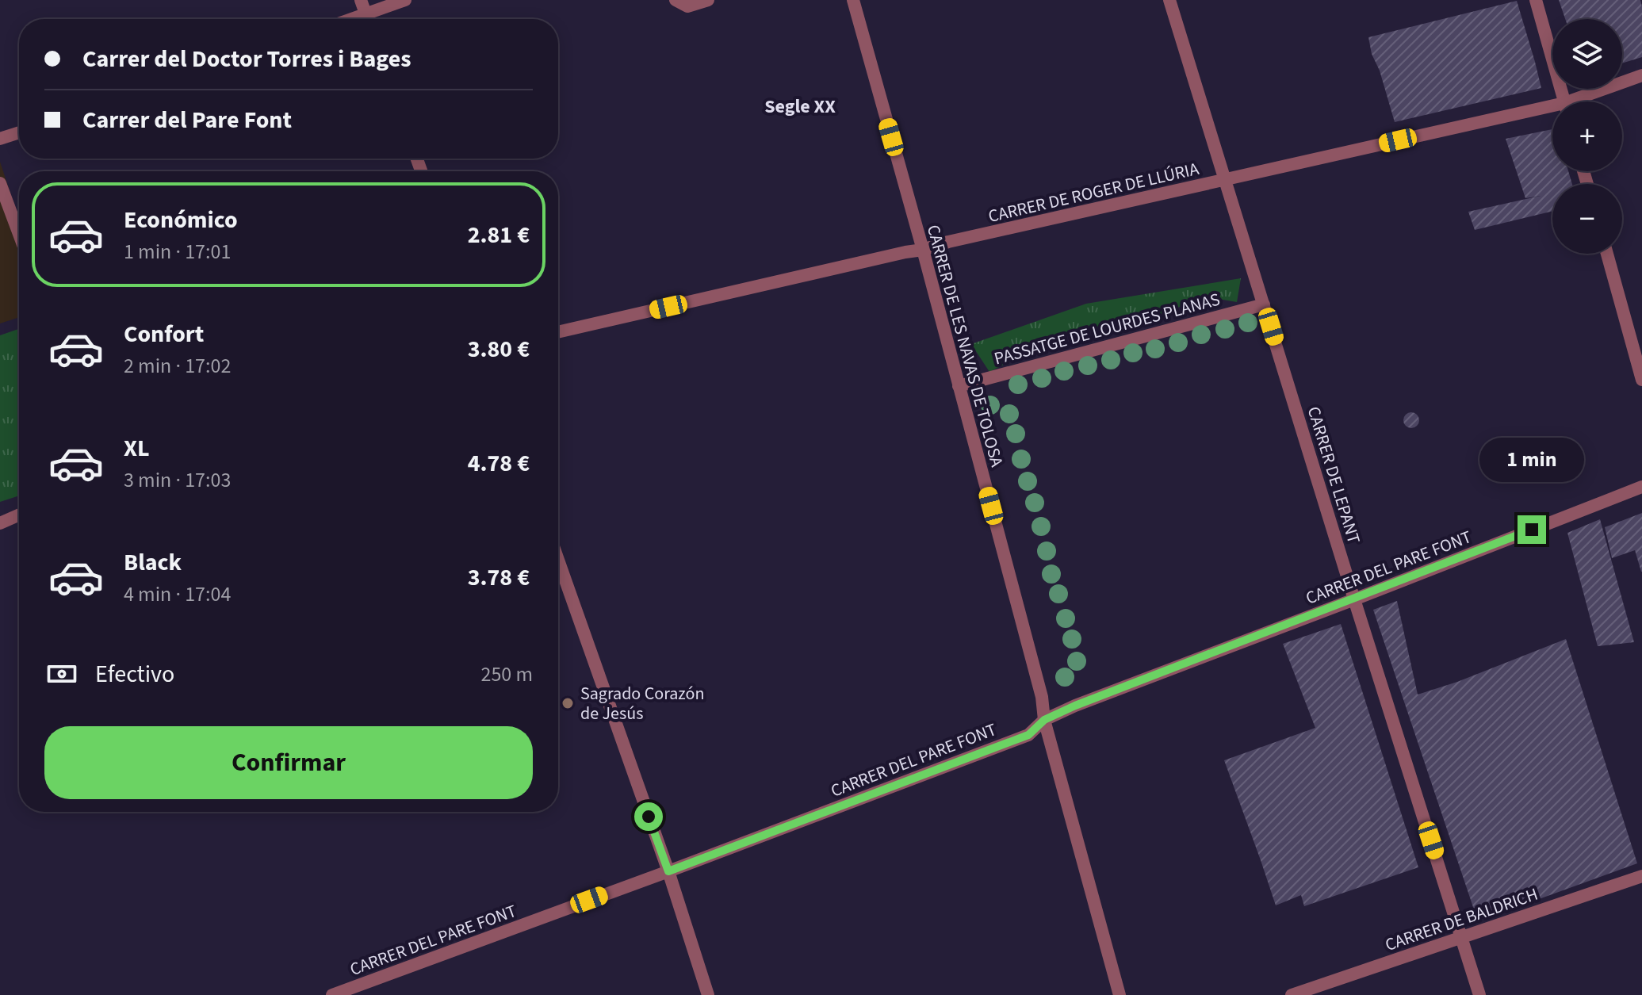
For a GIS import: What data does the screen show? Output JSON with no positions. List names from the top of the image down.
{
  "streets": {
    "street": [
      "CARRER DE ROGER DE LLÚRIA",
      "PASSATGE DE LOURDES PLANAS",
      "CARRER DE LES NAVAS DE TOLOSA",
      "CARRER DE LEPANT",
      "CARRER DEL PARE FONT",
      "CARRER DE BALDRICH"
    ]
  },
  "crossings": [
    ["CARRER DE ROGER DE LLÚRIA", "CARRER DE LES NAVAS DE TOLOSA"],
    ["CARRER DE ROGER DE LLÚRIA", "CARRER DE LEPANT"],
    ["PASSATGE DE LOURDES PLANAS", "CARRER DE LES NAVAS DE TOLOSA"],
    ["PASSATGE DE LOURDES PLANAS", "CARRER DE LEPANT"],
    ["CARRER DE LES NAVAS DE TOLOSA", "CARRER DEL PARE FONT"],
    ["CARRER DE LEPANT", "CARRER DEL PARE FONT"],
    ["CARRER DE LEPANT", "CARRER DE BALDRICH"]
  ],
  "districts": ["Segle XX"],
  "places": ["Sagrado Corazón de Jesús"],
  "page": {
    "map_buttons": ["+", "−"],
    "banner": ["Carrer del Doctor Torres i Bages", "Carrer del Pare Font"],
    "list": [
      {
        "name": "Económico",
        "note": "1 min · 17:01",
        "value": "2.81 €"
      },
      {
        "name": "Confort",
        "note": "2 min · 17:02",
        "value": "3.80 €"
      },
      {
        "name": "XL",
        "note": "3 min · 17:03",
        "value": "4.78 €"
      },
      {
        "name": "Black",
        "note": "4 min · 17:04",
        "value": "3.78 €"
      }
    ],
    "bubble": "1 min",
    "pay": ["Efectivo", "250 m"],
    "buttons": "Confirmar"
  }
}
